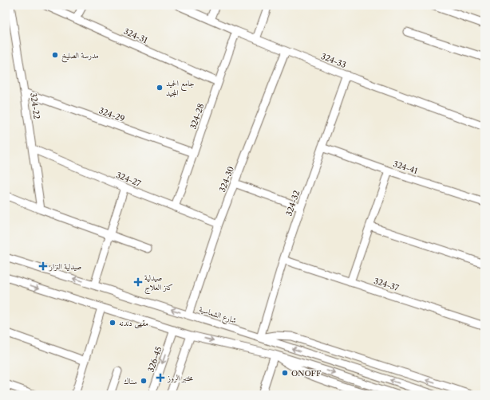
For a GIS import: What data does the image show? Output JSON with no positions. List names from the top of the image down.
{
  "streets": {
    "street": [
      "324-31",
      "324-33",
      "324-22",
      "324-29",
      "324-28",
      "324-41",
      "324-27",
      "324-30",
      "324-32",
      "324-37",
      "شارع الشماسية",
      "326-45"
    ]
  },
  "crossings": [
    ["324-31", "324-28"],
    ["324-33", "324-28"],
    ["324-33", "324-30"],
    ["324-33", "324-32"],
    ["324-22", "324-29"],
    ["324-22", "324-27"],
    ["324-29", "324-28"],
    ["324-28", "324-27"],
    ["324-41", "324-32"],
    ["324-27", "324-30"],
    ["324-30", "شارع الشماسية"],
    ["324-32", "324-37"],
    ["324-32", "شارع الشماسية"]
  ],
  "places": {
    "other": [
      "مدرسة الصليخ",
      "جامع الحميد المجيد",
      "مقهى دندنه",
      "ONOFF",
      "سناك"
    ],
    "health": ["صيدلية النزار", "صيدلية كنز العلاج", "مختبر الروز"]
  }
}
